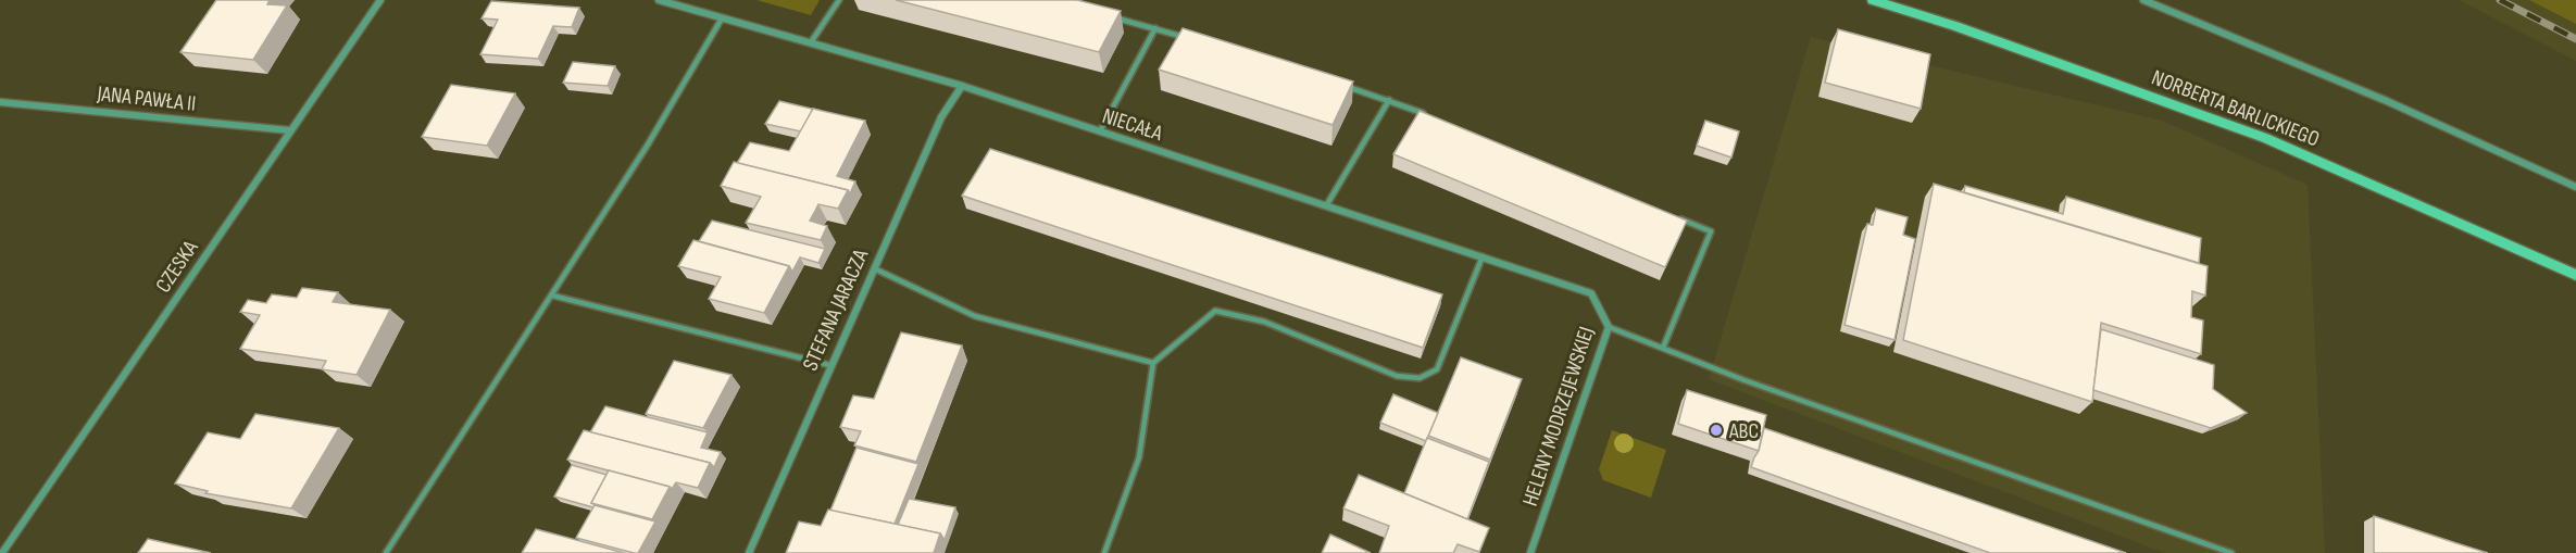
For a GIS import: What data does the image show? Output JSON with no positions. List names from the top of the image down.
{
  "streets": {
    "street": [
      "JANA PAWŁA II",
      "NORBERTA BARLICKIEGO",
      "NIECAŁA",
      "CZESKA",
      "STEFANA JARACZA",
      "HELENY MODRZEJEWSKIEJ"
    ]
  },
  "crossings": [
    ["JANA PAWŁA II", "CZESKA"],
    ["NIECAŁA", "STEFANA JARACZA"],
    ["NIECAŁA", "HELENY MODRZEJEWSKIEJ"]
  ],
  "places": ["ABC"]
}
